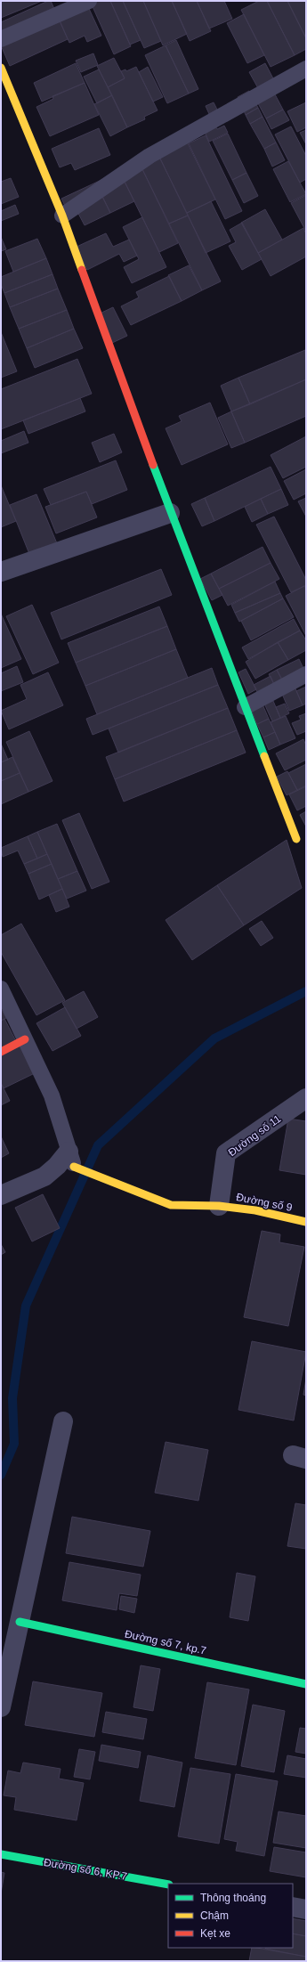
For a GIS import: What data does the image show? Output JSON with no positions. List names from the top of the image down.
{
  "streets": {
    "street": [
      "Đường số 11",
      "Đường số 9",
      "Đường số 7, kp.7",
      "Đường số 6, KP.7"
    ]
  },
  "crossings": [
    ["Đường số 11", "Đường số 9"]
  ],
  "legend": ["Thông thoáng", "Chậm", "Kẹt xe"]
}
